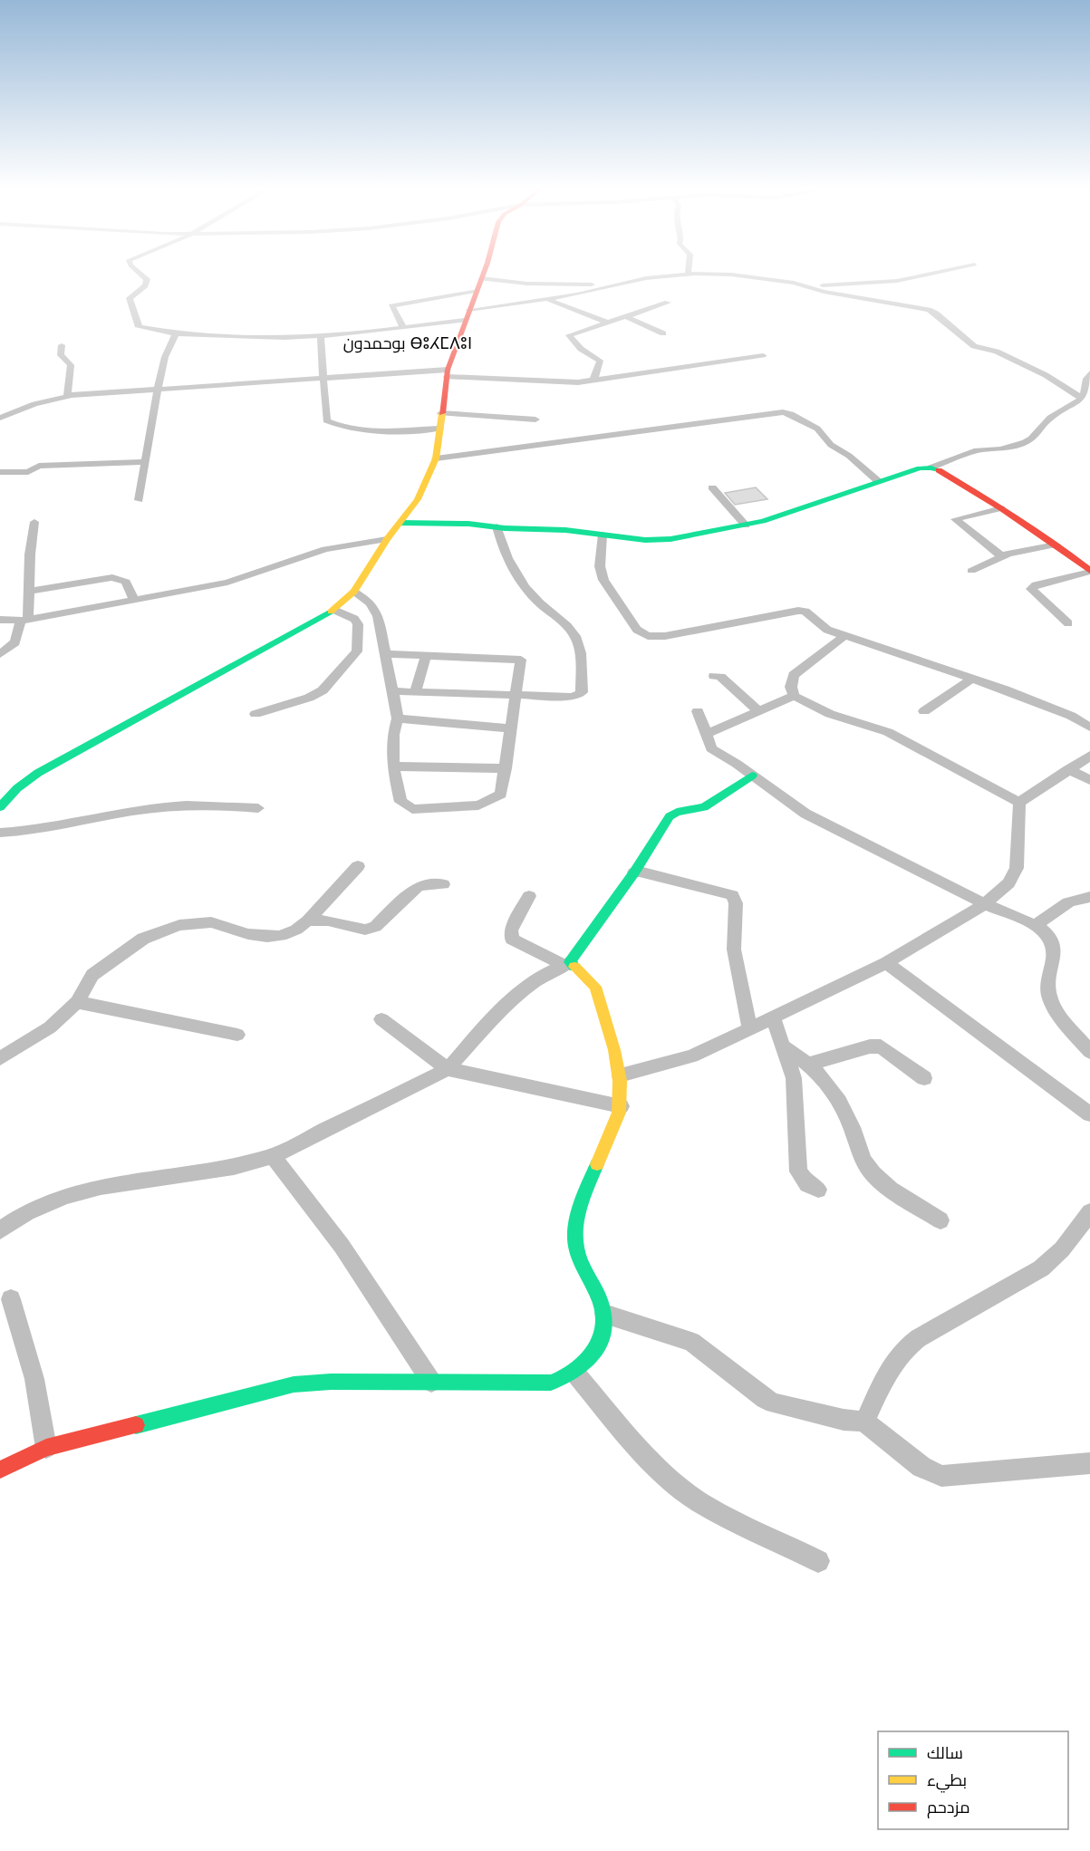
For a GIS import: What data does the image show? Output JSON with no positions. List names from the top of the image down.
{
  "districts": ["بوحمدون ⴱⵓⵃⵎⴷⵓⵏ"],
  "legend": ["سالك", "بطيء", "مزدحم"]
}
